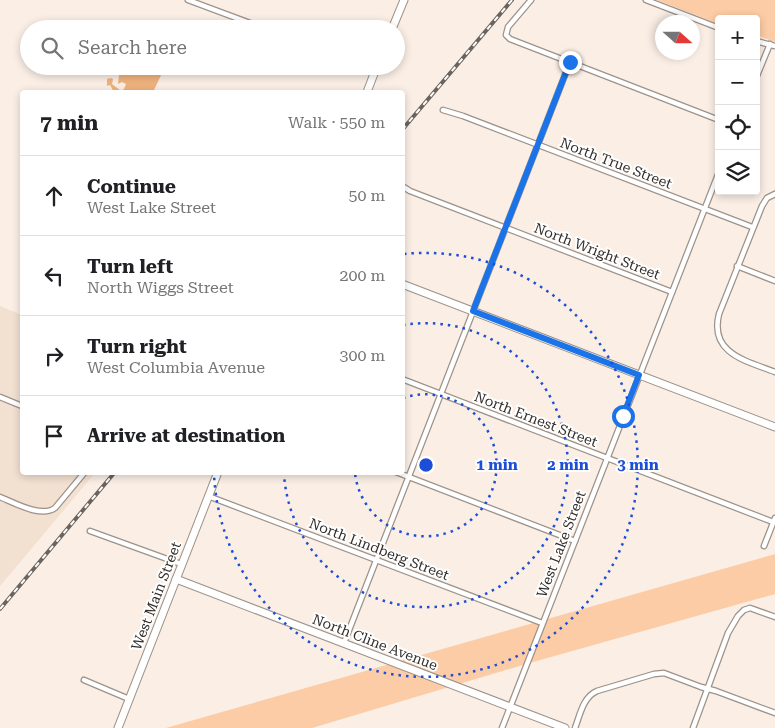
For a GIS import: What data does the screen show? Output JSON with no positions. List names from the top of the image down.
{
  "streets": {
    "street": [
      "North True Street",
      "North Wright Street",
      "North Ernest Street",
      "West Lake Street",
      "North Lindberg Street",
      "West Main Street",
      "North Cline Avenue"
    ]
  },
  "crossings": [
    ["North True Street", "West Lake Street"],
    ["North Wright Street", "West Lake Street"],
    ["North Ernest Street", "West Lake Street"],
    ["West Lake Street", "North Lindberg Street"],
    ["West Lake Street", "North Cline Avenue"],
    ["North Lindberg Street", "West Main Street"],
    ["West Main Street", "North Cline Avenue"]
  ],
  "north": "right",
  "page": {
    "map_buttons": ["+", "−"],
    "search": "Search here",
    "heading": ["7 min", "Walk · 550 m"],
    "list": [
      ["Continue", "West Lake Street", "50 m"],
      ["Turn left", "North Wiggs Street", "200 m"],
      ["Turn right", "West Columbia Avenue", "300 m"],
      "Arrive at destination"
    ]
  },
  "rings": ["1 min", "2 min", "3 min"]
}
